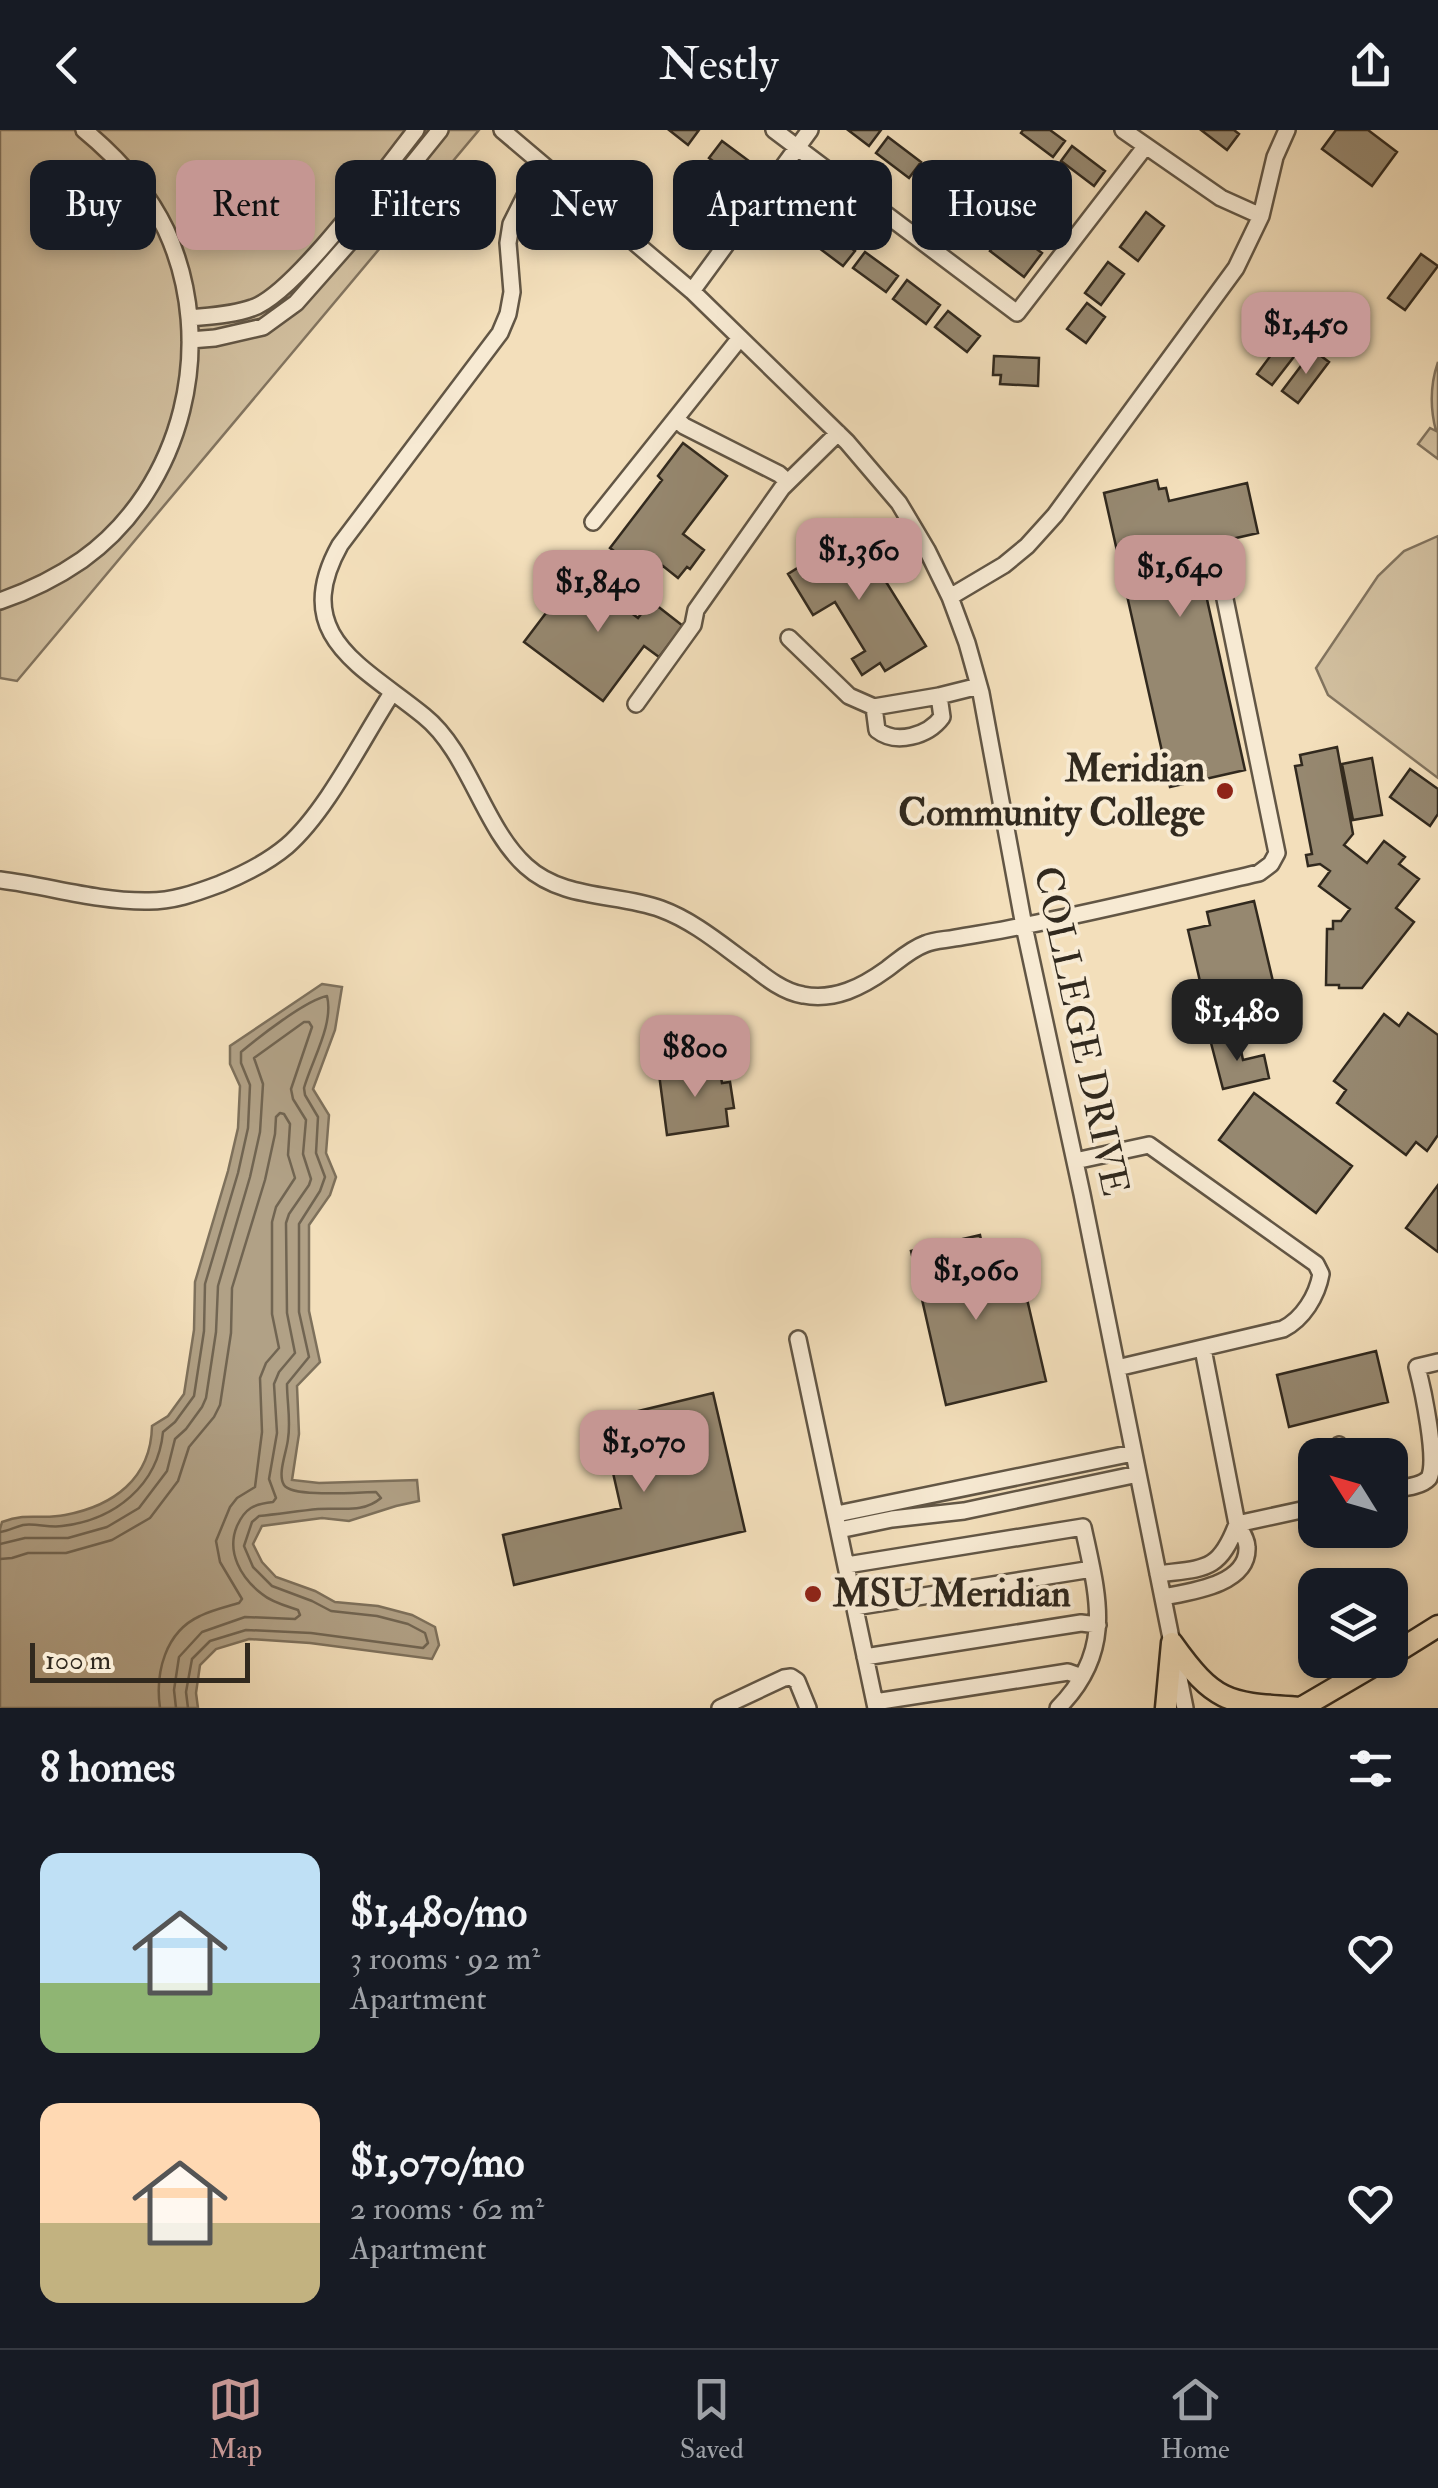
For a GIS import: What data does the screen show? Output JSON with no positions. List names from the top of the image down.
{
  "streets": {
    "street": ["COLLEGE DRIVE"]
  },
  "places": ["Meridian Community College", "MSU Meridian"],
  "scale_bar": "100 m",
  "north": "top left",
  "page": {
    "header": "Nestly",
    "chip": [
      "Buy",
      "Rent",
      "Filters",
      "New",
      "Apartment",
      "House"
    ],
    "price": [
      "$1,450",
      "$1,360",
      "$1,640",
      "$1,840",
      "$1,480",
      "$800",
      "$1,060",
      "$1,070"
    ],
    "scale": "100 m",
    "heading": "8 homes",
    "list": [
      {
        "name": "$1,480/mo",
        "note": "3 rooms · 92 m² · Apartment"
      },
      {
        "name": "$1,070/mo",
        "note": "2 rooms · 62 m² · Apartment"
      }
    ],
    "tabs": ["Map", "Saved", "Home"]
  }
}
